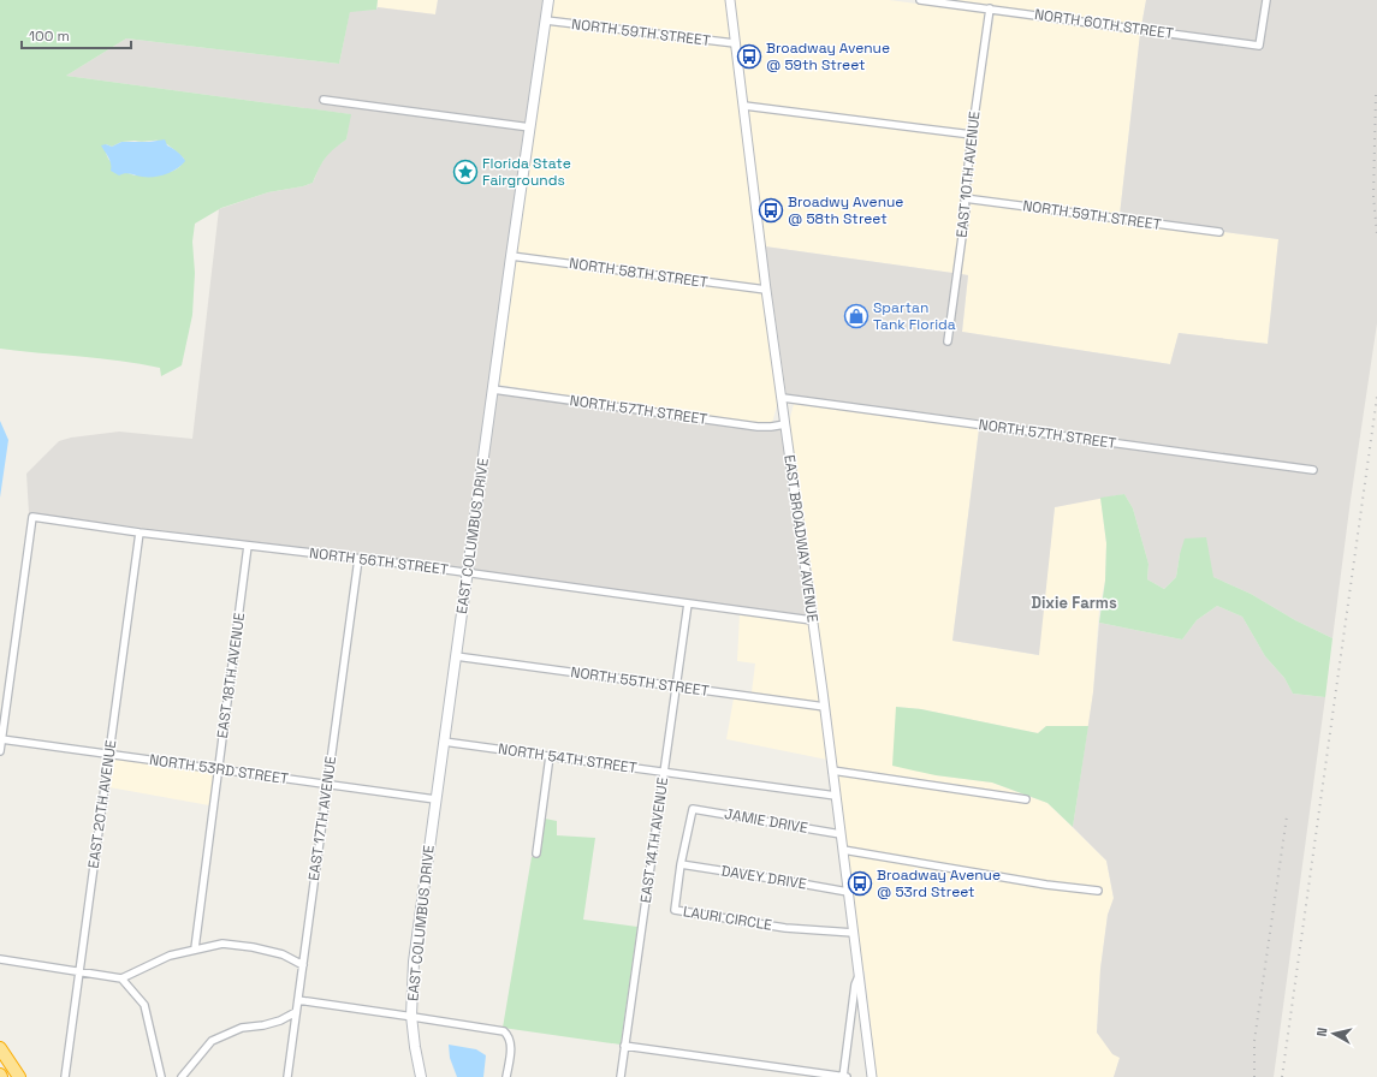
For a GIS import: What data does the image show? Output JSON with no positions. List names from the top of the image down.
{
  "streets": {
    "main road": ["EAST COLUMBUS DRIVE"],
    "street": [
      "NORTH 60TH STREET",
      "NORTH 59TH STREET",
      "EAST 10TH AVENUE",
      "NORTH 58TH STREET",
      "NORTH 57TH STREET",
      "EAST BROADWAY AVENUE",
      "NORTH 56TH STREET",
      "EAST 18TH AVENUE",
      "NORTH 55TH STREET",
      "NORTH 54TH STREET",
      "NORTH 53RD STREET",
      "EAST 20TH AVENUE",
      "EAST 17TH AVENUE",
      "JAMIE DRIVE",
      "EAST 14TH AVENUE",
      "DAVEY DRIVE",
      "LAURI CIRCLE"
    ]
  },
  "crossings": [
    ["NORTH 60TH STREET", "EAST 10TH AVENUE"],
    ["NORTH 59TH STREET", "EAST 10TH AVENUE"],
    ["NORTH 59TH STREET", "EAST COLUMBUS DRIVE"],
    ["NORTH 59TH STREET", "EAST BROADWAY AVENUE"],
    ["NORTH 58TH STREET", "EAST COLUMBUS DRIVE"],
    ["NORTH 58TH STREET", "EAST BROADWAY AVENUE"],
    ["NORTH 57TH STREET", "EAST COLUMBUS DRIVE"],
    ["NORTH 57TH STREET", "EAST BROADWAY AVENUE"],
    ["EAST COLUMBUS DRIVE", "NORTH 56TH STREET"],
    ["EAST COLUMBUS DRIVE", "NORTH 55TH STREET"],
    ["EAST COLUMBUS DRIVE", "NORTH 54TH STREET"],
    ["EAST COLUMBUS DRIVE", "NORTH 53RD STREET"],
    ["EAST BROADWAY AVENUE", "NORTH 56TH STREET"],
    ["EAST BROADWAY AVENUE", "NORTH 55TH STREET"],
    ["EAST BROADWAY AVENUE", "NORTH 54TH STREET"],
    ["EAST BROADWAY AVENUE", "JAMIE DRIVE"],
    ["EAST BROADWAY AVENUE", "DAVEY DRIVE"],
    ["EAST BROADWAY AVENUE", "LAURI CIRCLE"],
    ["NORTH 56TH STREET", "EAST 18TH AVENUE"],
    ["NORTH 56TH STREET", "NORTH 53RD STREET"],
    ["NORTH 56TH STREET", "EAST 20TH AVENUE"],
    ["NORTH 56TH STREET", "EAST 17TH AVENUE"],
    ["NORTH 56TH STREET", "EAST 14TH AVENUE"],
    ["EAST 18TH AVENUE", "NORTH 53RD STREET"],
    ["NORTH 55TH STREET", "EAST 14TH AVENUE"],
    ["NORTH 54TH STREET", "EAST 14TH AVENUE"],
    ["NORTH 53RD STREET", "EAST 20TH AVENUE"],
    ["NORTH 53RD STREET", "EAST 17TH AVENUE"],
    ["JAMIE DRIVE", "LAURI CIRCLE"],
    ["DAVEY DRIVE", "LAURI CIRCLE"]
  ],
  "districts": ["Dixie Farms"],
  "places": {
    "bus stop": ["Broadway Avenue @ 59th Street", "Broadwy Avenue @ 58th Street", "Broadway Avenue @ 53rd Street"],
    "place": ["Florida State Fairgrounds"],
    "shop": ["Spartan Tank Florida"]
  },
  "scale_bar": "100 m",
  "north": "left"
}
